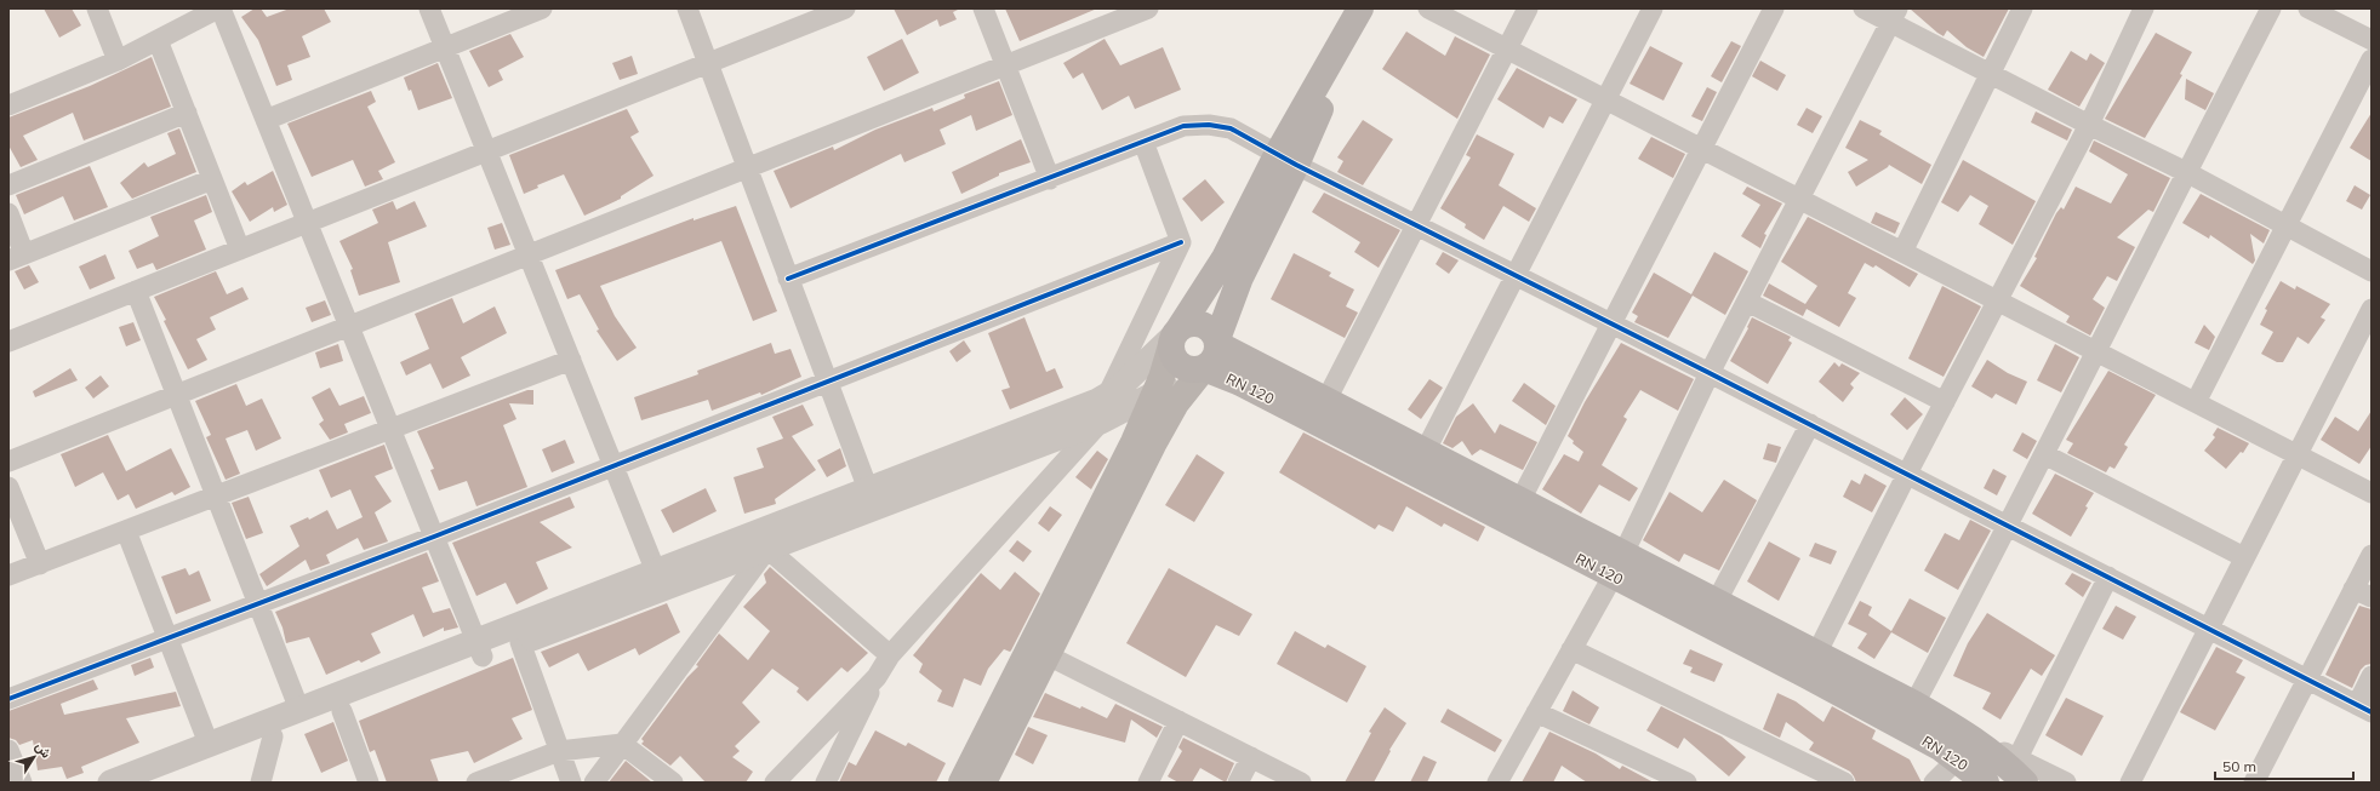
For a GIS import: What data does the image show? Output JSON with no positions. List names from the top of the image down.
{
  "streets": {
    "main road": ["RN 120"]
  },
  "scale_bar": "50 m",
  "north": "top right"
}
